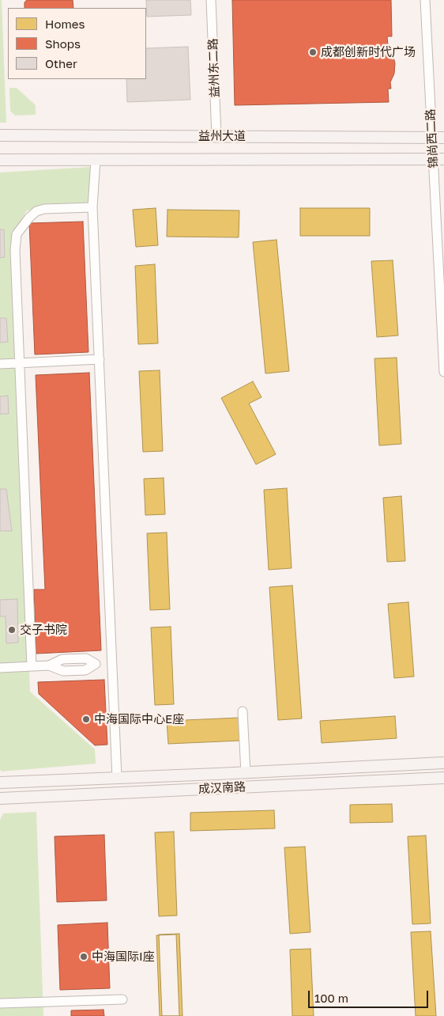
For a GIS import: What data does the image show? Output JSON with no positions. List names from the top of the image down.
{
  "streets": {
    "main road": ["益州大道", "成汉南路"],
    "street": ["益州东二路", "锦尚西二路"]
  },
  "crossings": [
    ["益州东二路", "益州大道"],
    ["益州大道", "锦尚西二路"]
  ],
  "places": [
    "成都创新时代广场",
    "交子书院",
    "中海国际中心E座",
    "中海国际I座"
  ],
  "legend": ["Homes", "Shops", "Other"],
  "scale_bar": "100 m"
}
